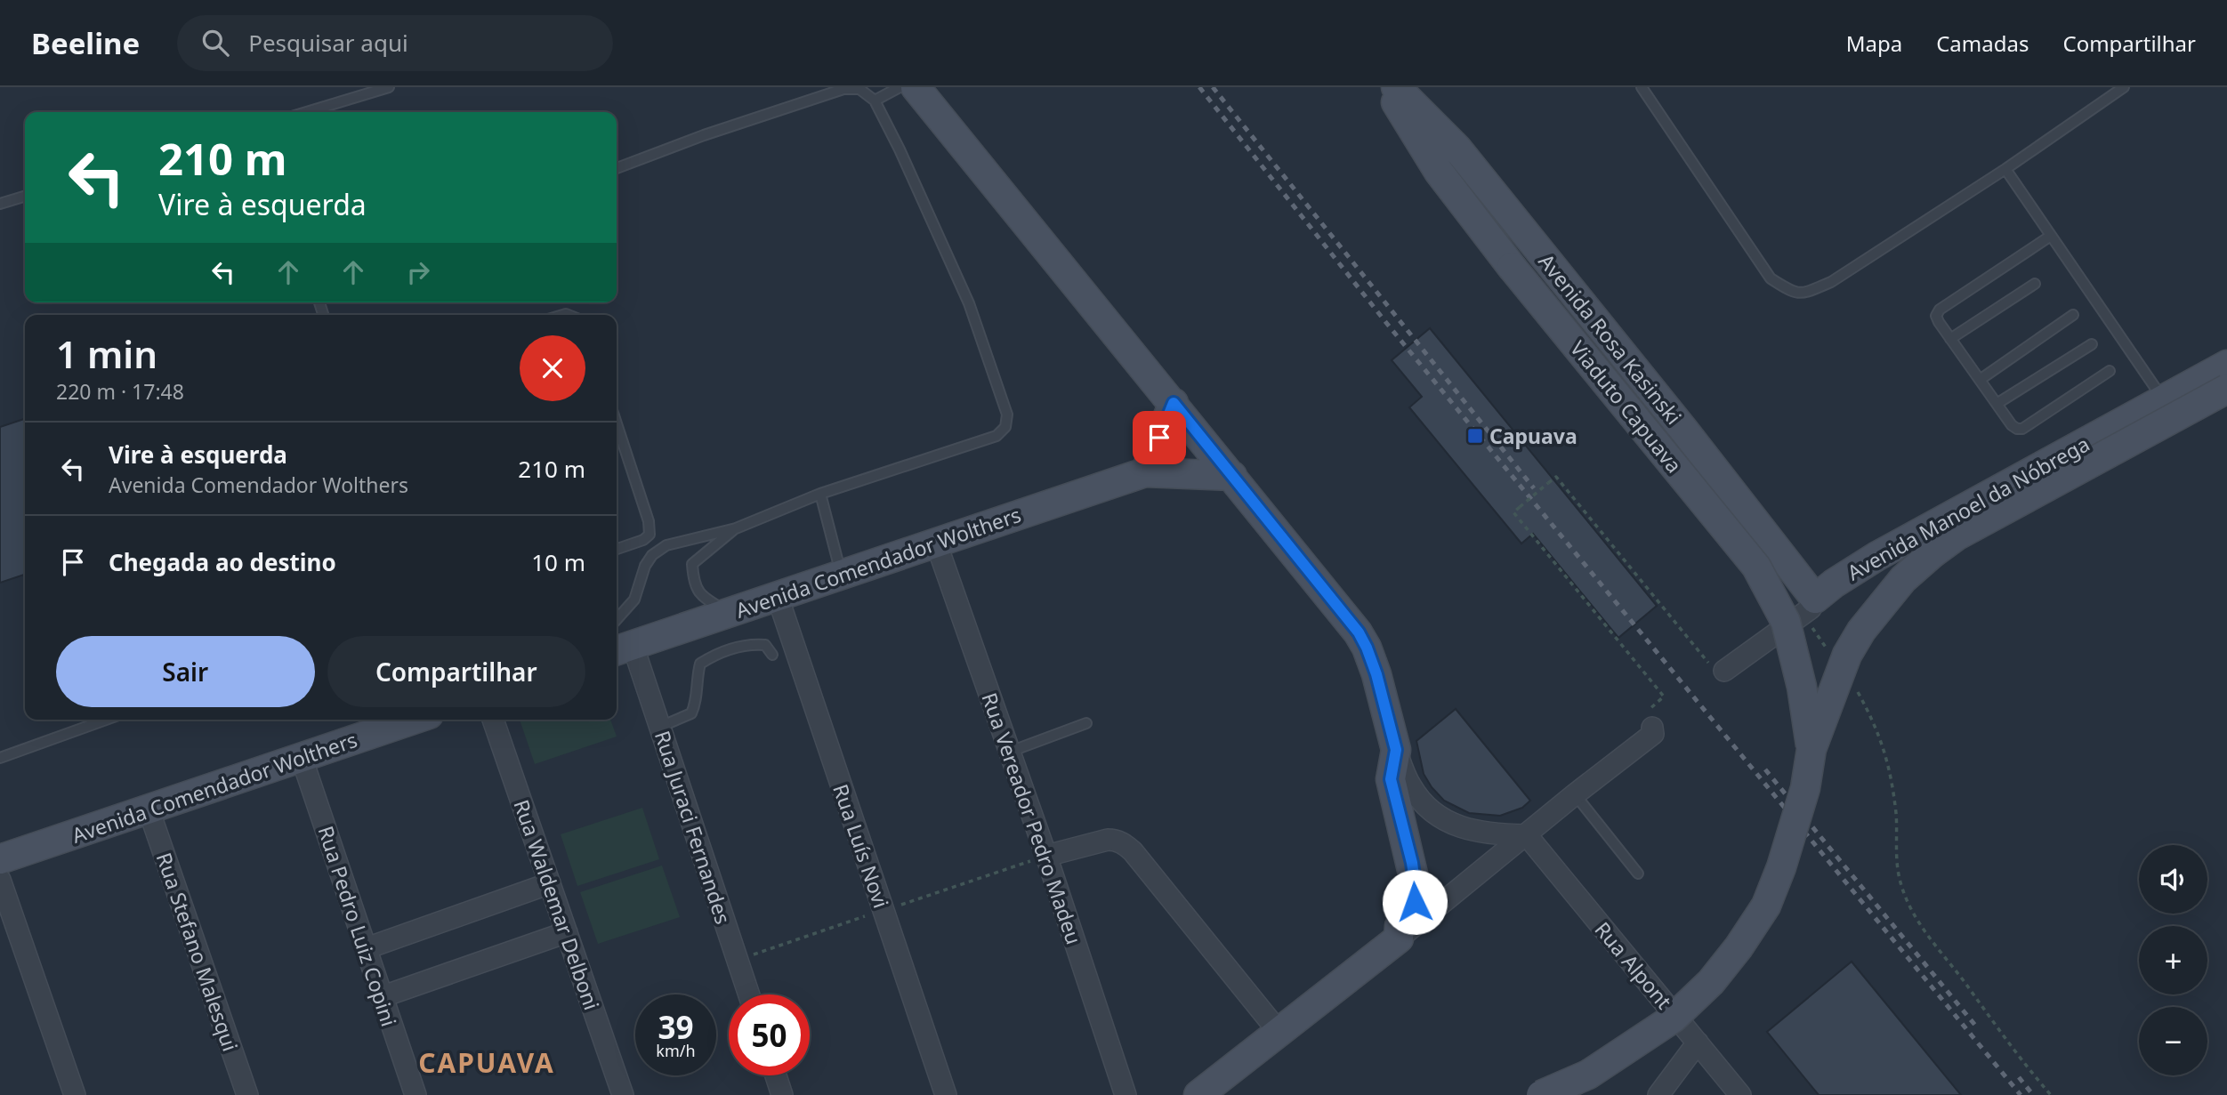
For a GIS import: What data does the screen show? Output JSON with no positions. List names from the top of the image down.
{
  "streets": {
    "main road": [
      "Avenida Rosa Kasinski",
      "Viaduto Capuava",
      "Avenida Manoel da Nóbrega",
      "Avenida Comendador Wolthers"
    ],
    "street": [
      "Rua Vereador Pedro Madeu",
      "Rua Juraci Fernandes",
      "Rua Luís Novi",
      "Rua Waldemar Delboni",
      "Rua Pedro Luiz Copini",
      "Rua Stefano Malesqui",
      "Rua Alpont"
    ]
  },
  "crossings": [
    ["Avenida Rosa Kasinski", "Avenida Manoel da Nóbrega"],
    ["Avenida Comendador Wolthers", "Rua Vereador Pedro Madeu"],
    ["Avenida Comendador Wolthers", "Rua Juraci Fernandes"],
    ["Avenida Comendador Wolthers", "Rua Luís Novi"],
    ["Avenida Comendador Wolthers", "Rua Pedro Luiz Copini"],
    ["Avenida Comendador Wolthers", "Rua Stefano Malesqui"]
  ],
  "districts": ["CAPUAVA"],
  "places": {
    "transit": ["Capuava"]
  },
  "page": {
    "header": "Beeline",
    "search": "Pesquisar aqui",
    "nav": ["Mapa", "Camadas", "Compartilhar"],
    "turn": ["210 m", "Vire à esquerda"],
    "heading": ["1 min", "220 m · 17:48"],
    "list": [
      {
        "name": "Vire à esquerda",
        "note": "Avenida Comendador Wolthers",
        "value": "210 m"
      },
      {
        "name": "Chegada ao destino",
        "value": "10 m"
      }
    ],
    "buttons": ["Sair", "Compartilhar"],
    "map_buttons": ["+", "−"],
    "speed": "39 km/h",
    "limit": "50"
  }
}
